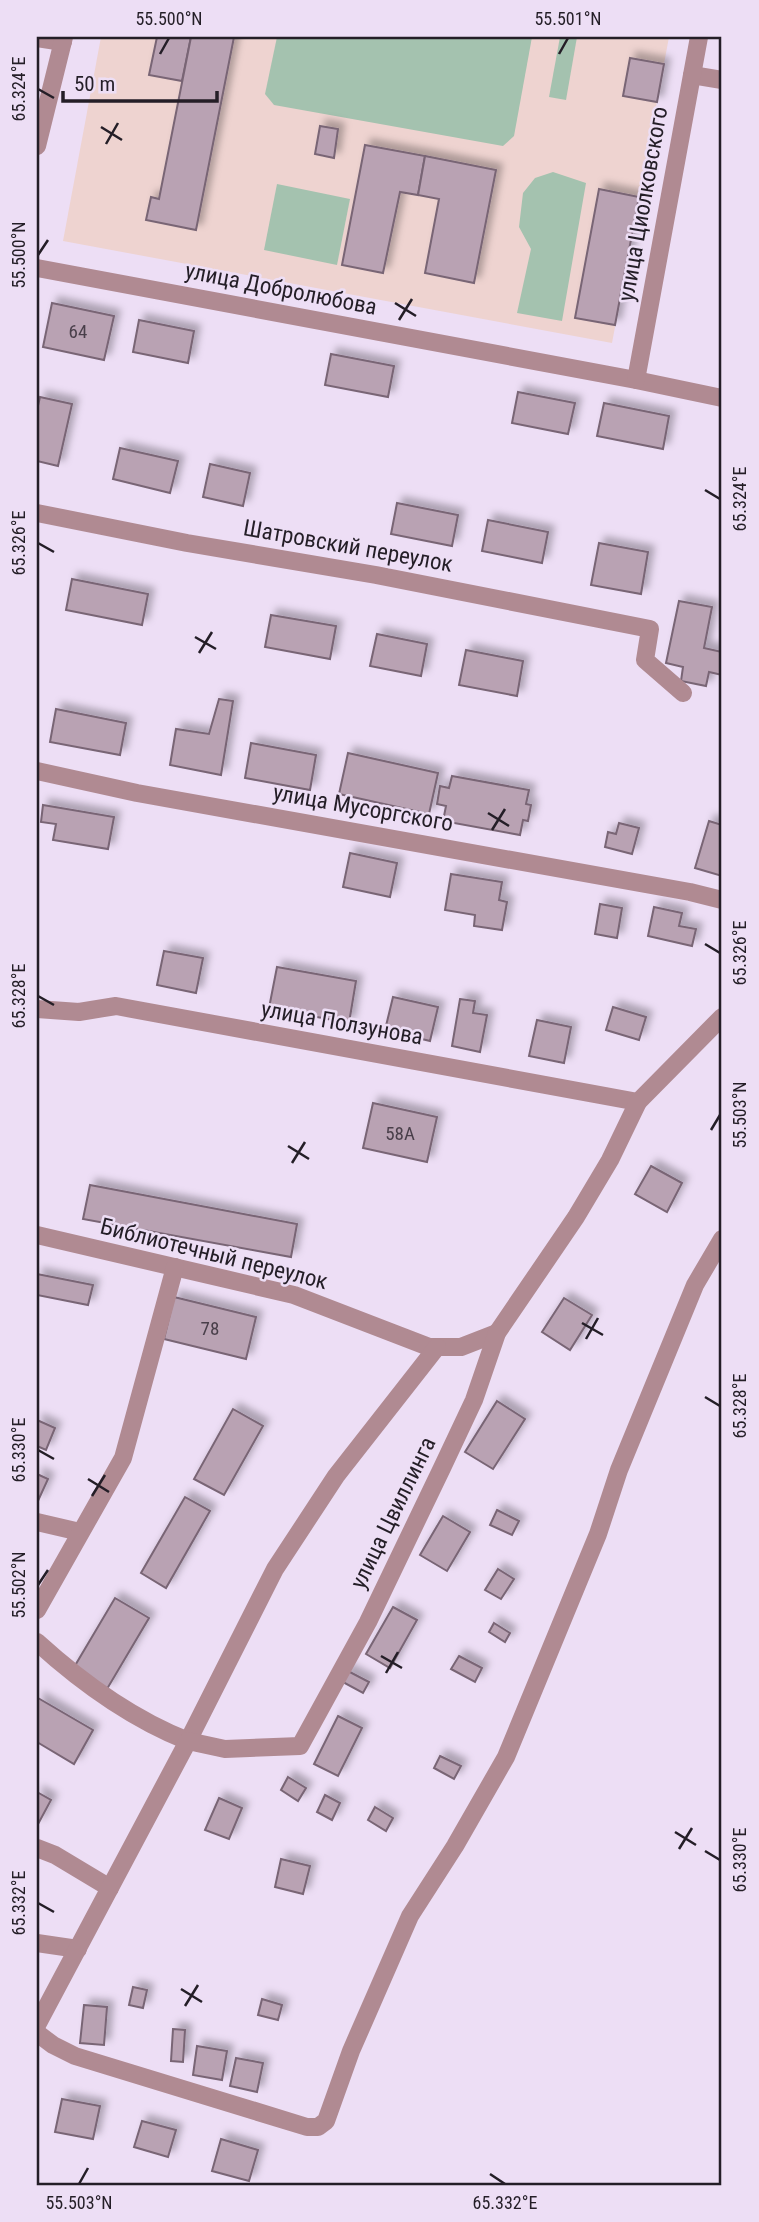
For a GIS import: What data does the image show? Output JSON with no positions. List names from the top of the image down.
{
  "streets": {
    "street": [
      "улица Циолковского",
      "улица Добролюбова",
      "Шатровский переулок",
      "улица Мусоргского",
      "улица Ползунова",
      "Библиотечный переулок",
      "улица Цвиллинга"
    ]
  },
  "crossings": [
    ["улица Циолковского", "улица Добролюбова"],
    ["улица Ползунова", "улица Цвиллинга"],
    ["Библиотечный переулок", "улица Цвиллинга"]
  ],
  "house_numbers": ["64", "58А", "78"],
  "scale_bar": "50 m",
  "coordinates": [
    "55.500°N",
    "55.501°N",
    "65.324°E",
    "65.326°E",
    "65.328°E",
    "55.503°N",
    "65.330°E",
    "55.502°N",
    "65.332°E"
  ]
}
